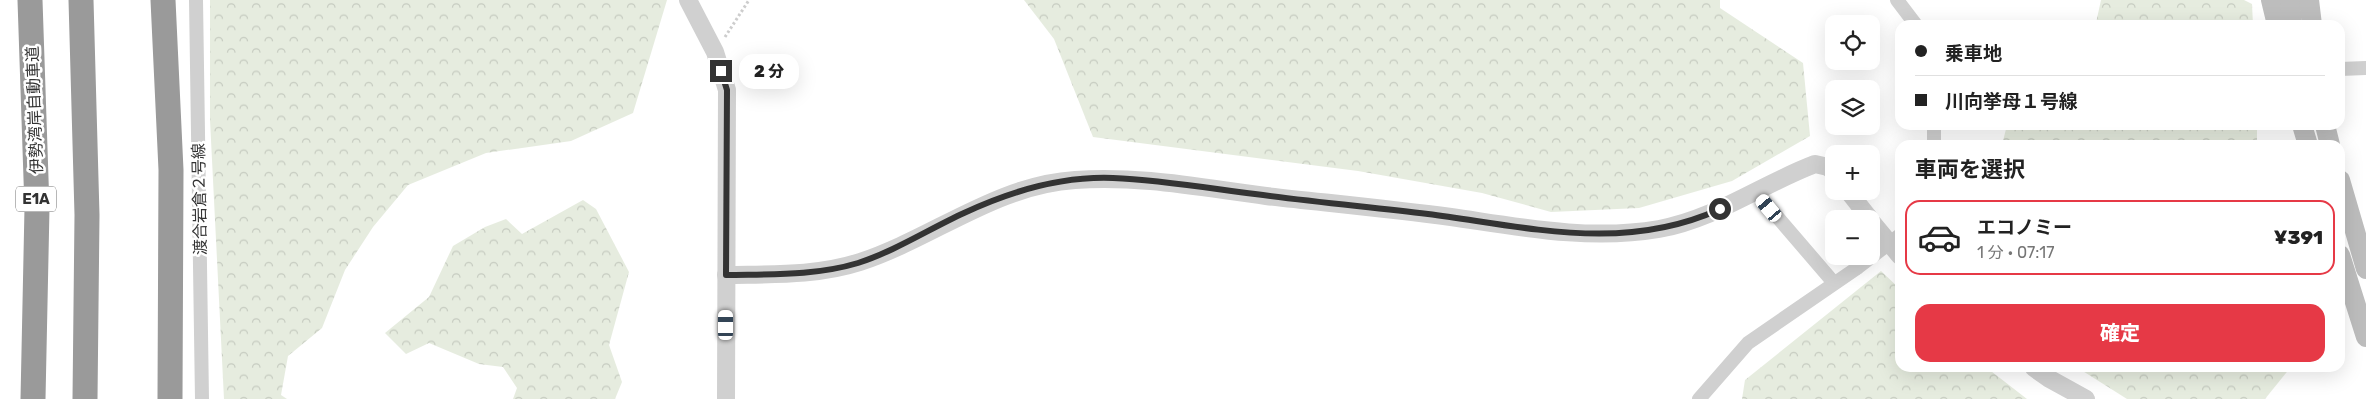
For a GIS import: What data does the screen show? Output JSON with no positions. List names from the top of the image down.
{
  "streets": {
    "highway": ["伊勢湾岸自動車道", "E1A"],
    "street": ["渡合岩倉２号線"]
  },
  "page": {
    "map_buttons": ["+", "−"],
    "banner": ["乗車地", "川向挙母１号線"],
    "bubble": "2 分",
    "heading": "車両を選択",
    "list": [
      {
        "name": "エコノミー",
        "note": "1 分 · 07:17",
        "value": "¥391"
      }
    ],
    "buttons": "確定"
  }
}
